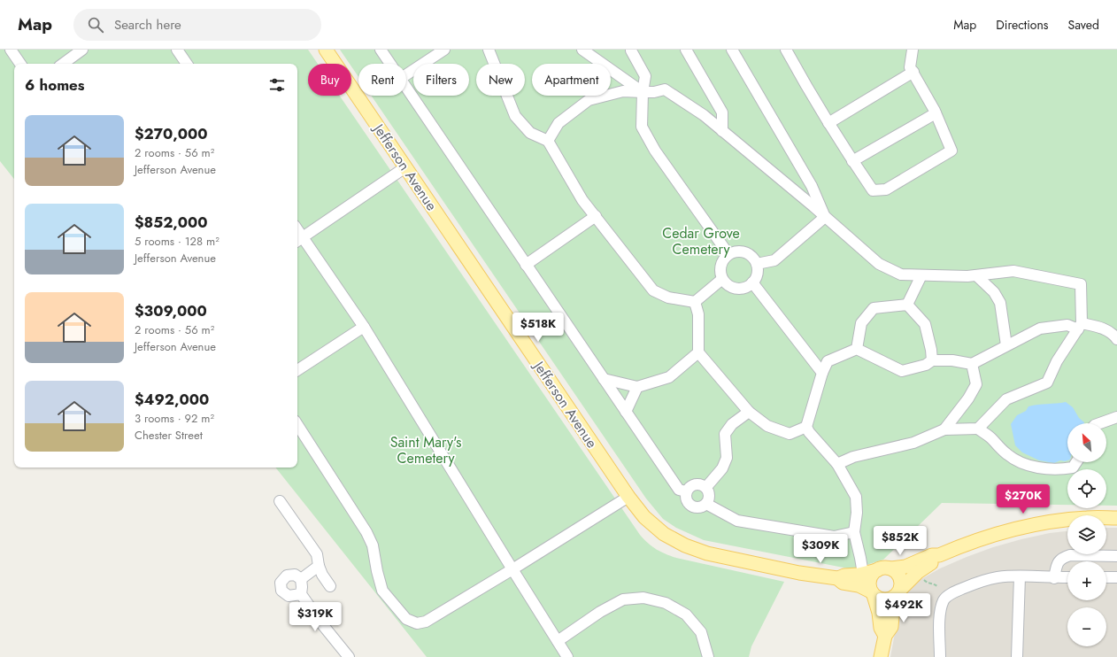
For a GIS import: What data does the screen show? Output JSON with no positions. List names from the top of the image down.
{
  "streets": {
    "main road": ["Jefferson Avenue"]
  },
  "parks": ["Cedar Grove Cemetery", "Saint Mary's Cemetery"],
  "north": "top left",
  "page": {
    "header": "Map",
    "search": "Search here",
    "nav": ["Map", "Directions", "Saved"],
    "chip": [
      "Buy",
      "Rent",
      "Filters",
      "New",
      "Apartment"
    ],
    "heading": "6 homes",
    "list": [
      {
        "name": "$270,000",
        "note": "2 rooms · 56 m² · Jefferson Avenue"
      },
      {
        "name": "$852,000",
        "note": "5 rooms · 128 m² · Jefferson Avenue"
      },
      {
        "name": "$309,000",
        "note": "2 rooms · 56 m² · Jefferson Avenue"
      },
      {
        "name": "$492,000",
        "note": "3 rooms · 92 m² · Chester Street"
      }
    ],
    "price": [
      "$518K",
      "$270K",
      "$852K",
      "$309K",
      "$492K",
      "$319K"
    ],
    "map_buttons": ["+", "−"]
  }
}
